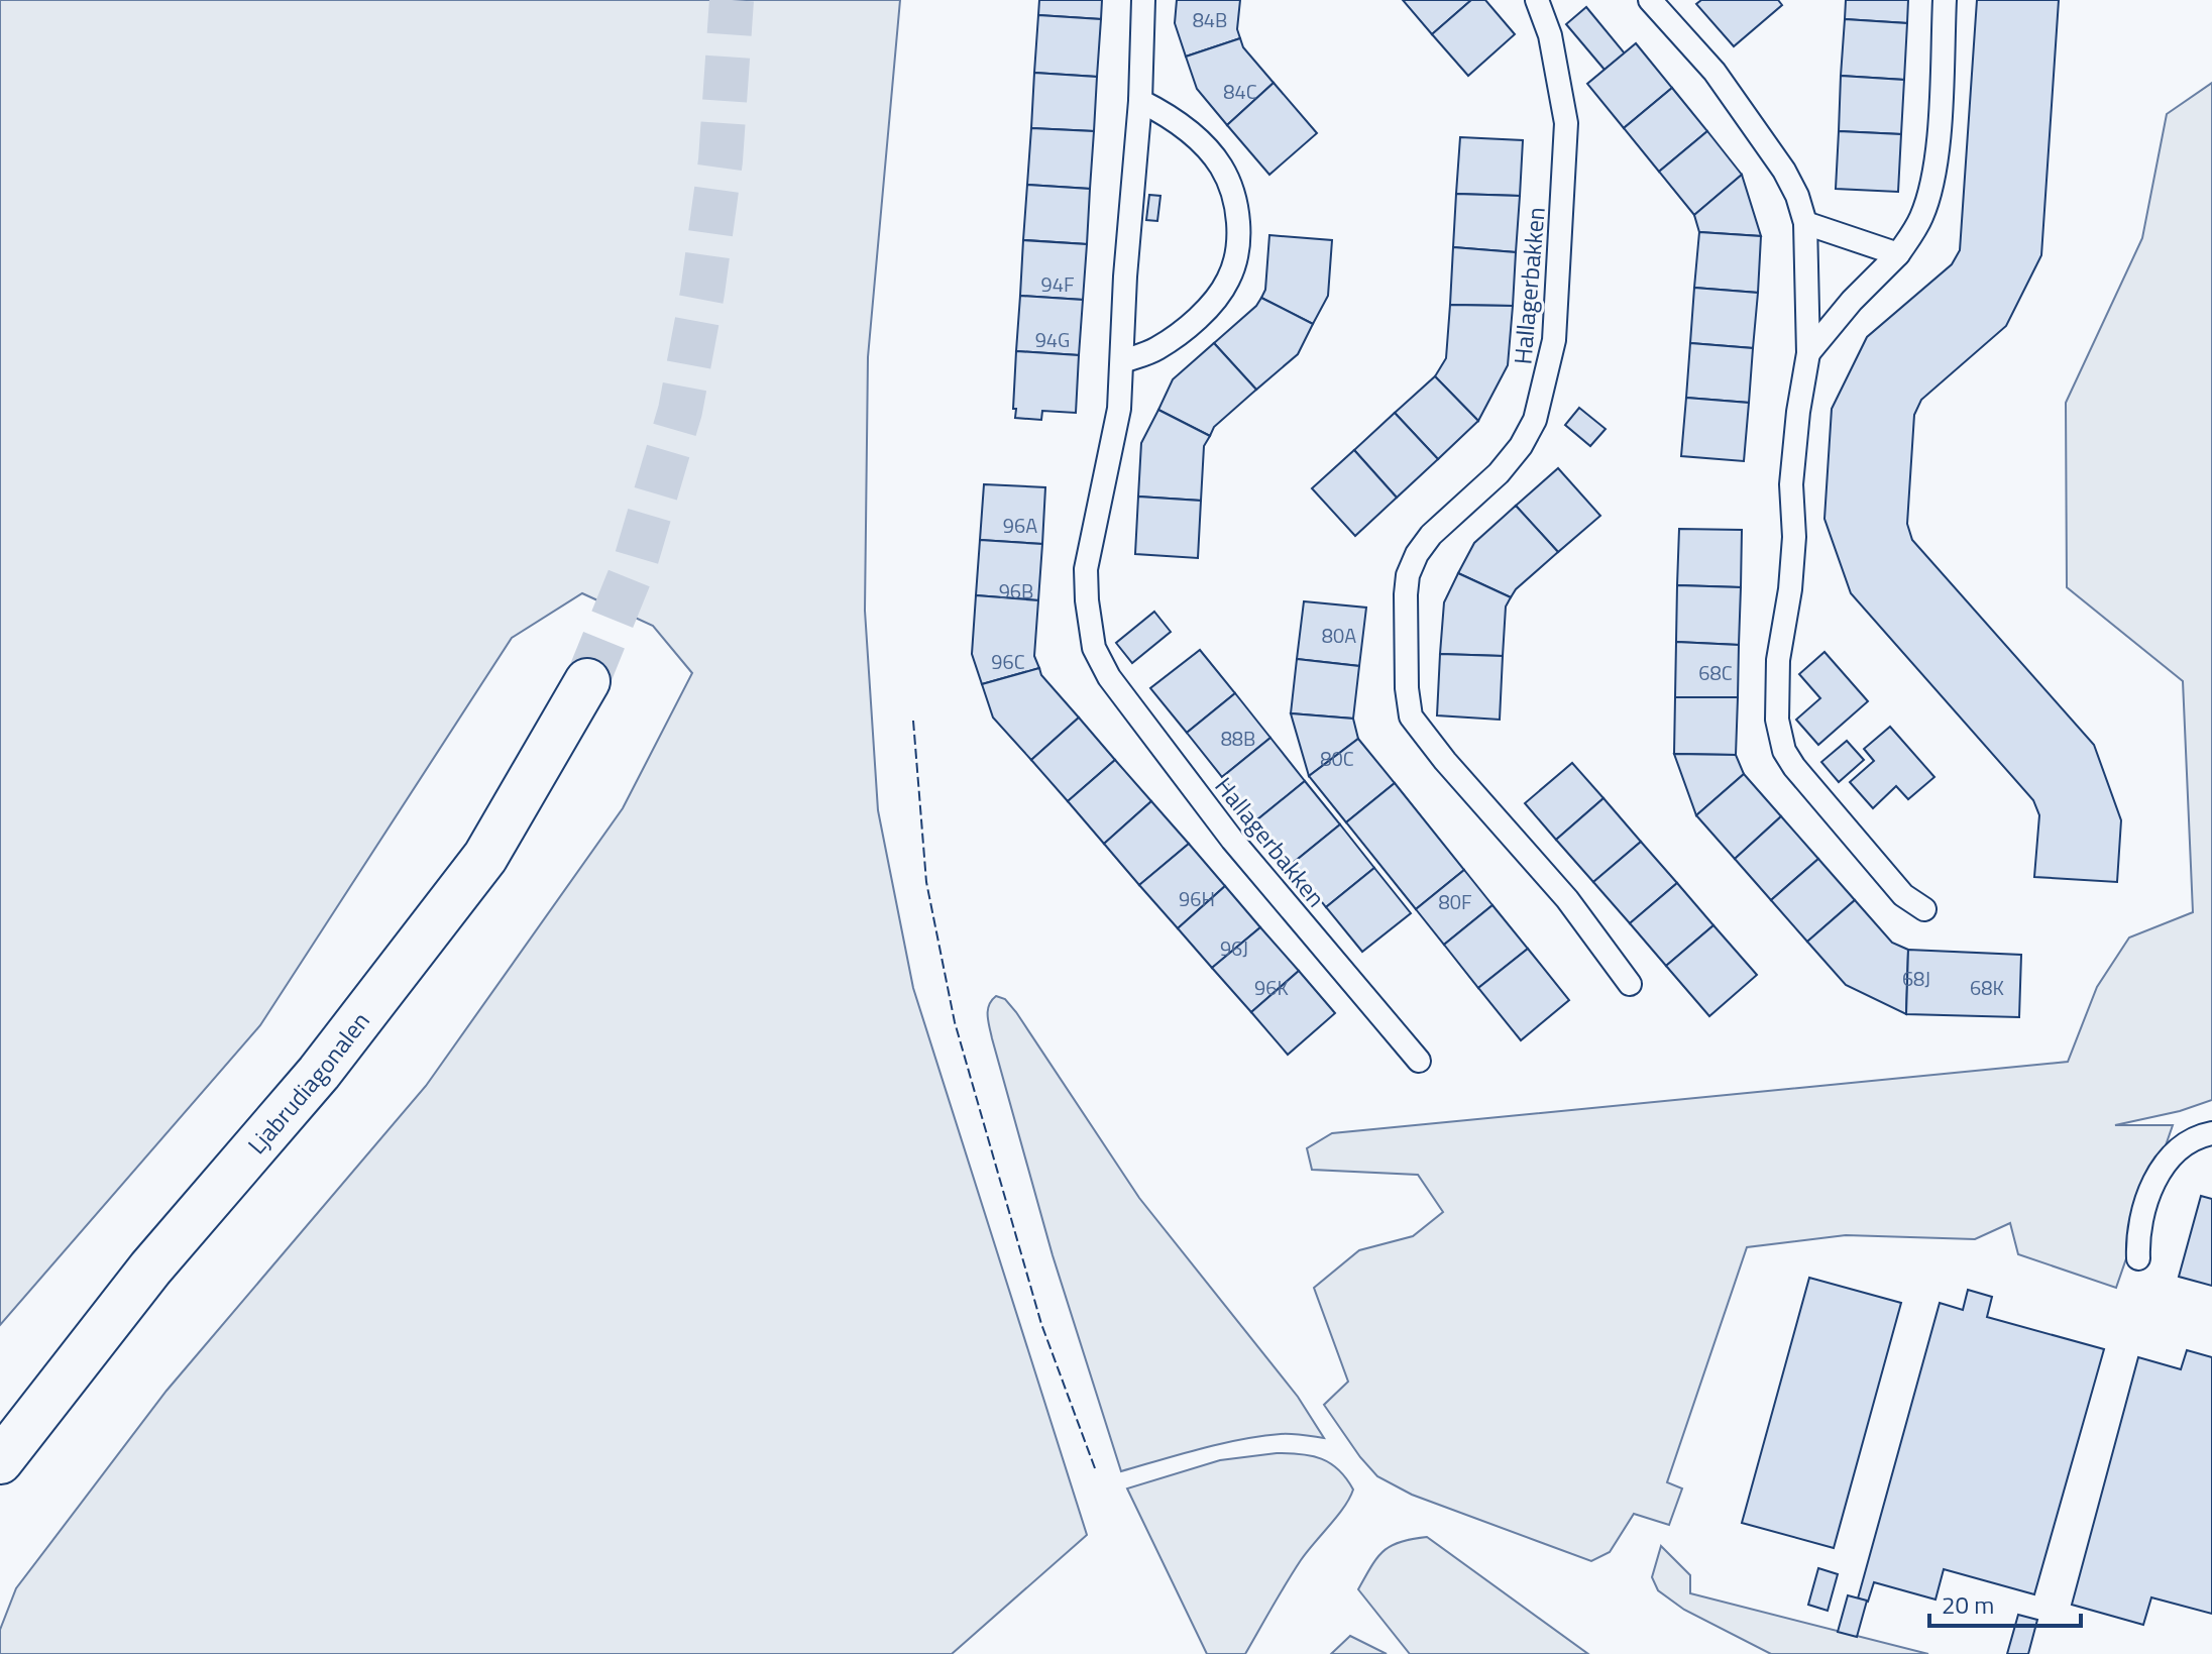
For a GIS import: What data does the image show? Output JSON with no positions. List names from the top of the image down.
{
  "streets": {
    "main road": ["Ljabrudiagonalen"],
    "lane": ["Hallagerbakken"]
  },
  "house_numbers": [
    "84B",
    "84C",
    "94F",
    "94G",
    "96A",
    "96B",
    "80A",
    "96C",
    "68C",
    "88B",
    "80C",
    "96H",
    "80F",
    "96J",
    "68J",
    "96K",
    "68K"
  ],
  "scale_bar": "20 m"
}
